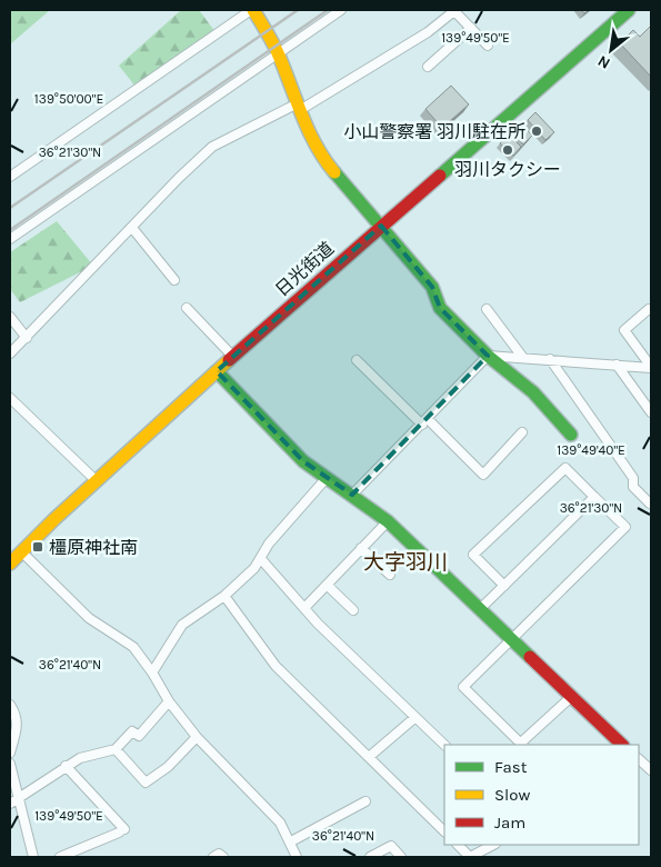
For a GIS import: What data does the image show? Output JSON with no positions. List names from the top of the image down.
{
  "streets": {
    "main road": ["日光街道"]
  },
  "districts": ["大字羽川"],
  "places": {
    "other": ["小山警察署 羽川駐在所", "羽川タクシー"],
    "transit": ["橿原神社南"]
  },
  "legend": ["Fast", "Slow", "Jam"],
  "north": "bottom left",
  "coordinates": [
    "139°49'50\"E",
    "139°50'00\"E",
    "36°21'30\"N",
    "139°49'40\"E",
    "36°21'40\"N"
  ]
}
